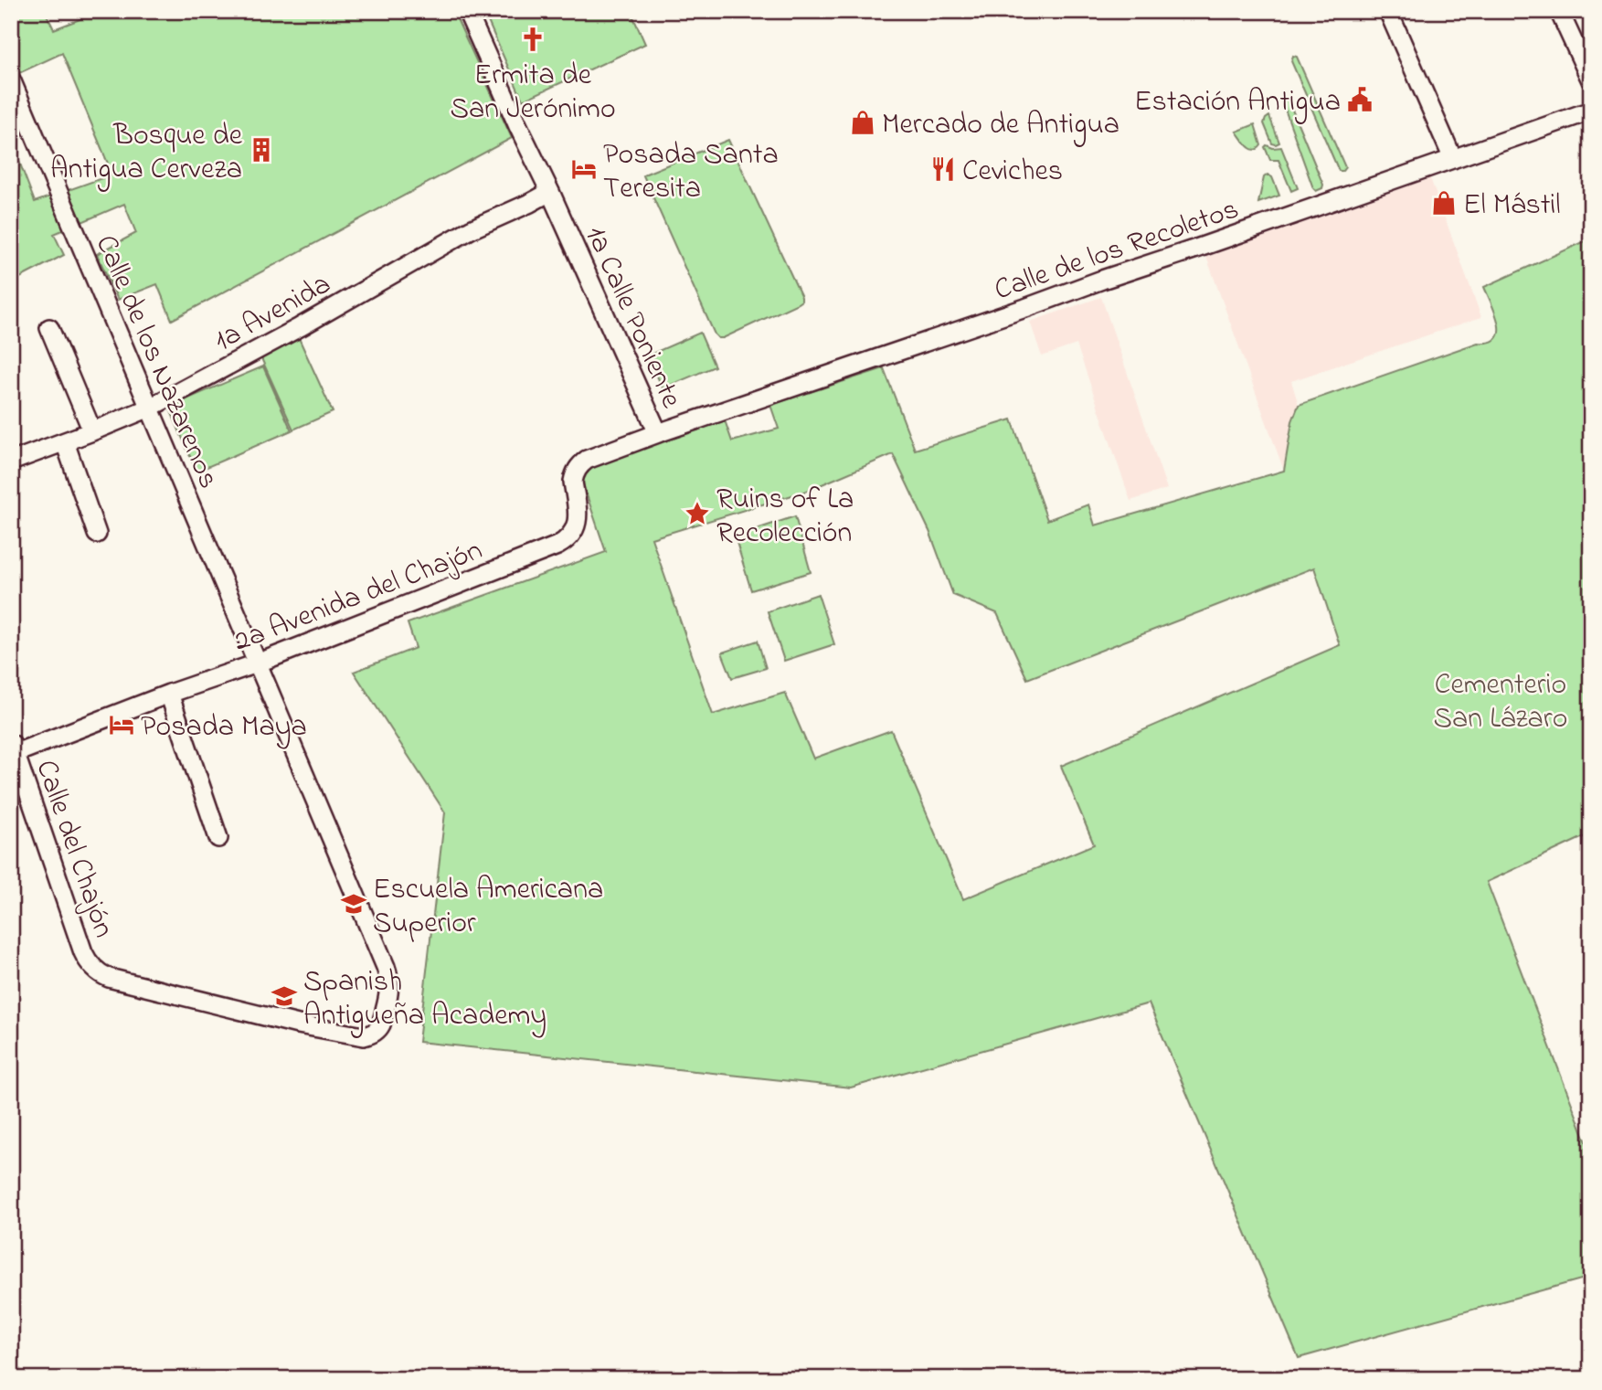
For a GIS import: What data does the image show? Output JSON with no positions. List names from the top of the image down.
{
  "streets": {
    "street": [
      "Calle de los Recoletos",
      "1a Avenida",
      "1a Calle Poniente",
      "Calle de los Nazarenos",
      "2a Avenida del Chajón",
      "Calle del Chajón"
    ]
  },
  "crossings": [
    ["Calle de los Recoletos", "1a Calle Poniente"],
    ["Calle de los Recoletos", "2a Avenida del Chajón"],
    ["1a Avenida", "1a Calle Poniente"],
    ["1a Avenida", "Calle de los Nazarenos"],
    ["1a Calle Poniente", "2a Avenida del Chajón"],
    ["Calle de los Nazarenos", "2a Avenida del Chajón"],
    ["Calle de los Nazarenos", "Calle del Chajón"],
    ["2a Avenida del Chajón", "Calle del Chajón"]
  ],
  "parks": ["Cementerio San Lázaro"],
  "places": {
    "church": ["Ermita de San Jerónimo"],
    "public building": ["Estación Antigua"],
    "shop": ["Mercado de Antigua", "El Mástil"],
    "building": ["Bosque de Antigua Cerveza"],
    "hotel": ["Posada Santa Teresita", "Posada Maya"],
    "restaurant": ["Ceviches"],
    "place": ["Ruins of La Recolección"],
    "school or university": ["Escuela Americana Superior", "Spanish Antigueña Academy"]
  }
}
